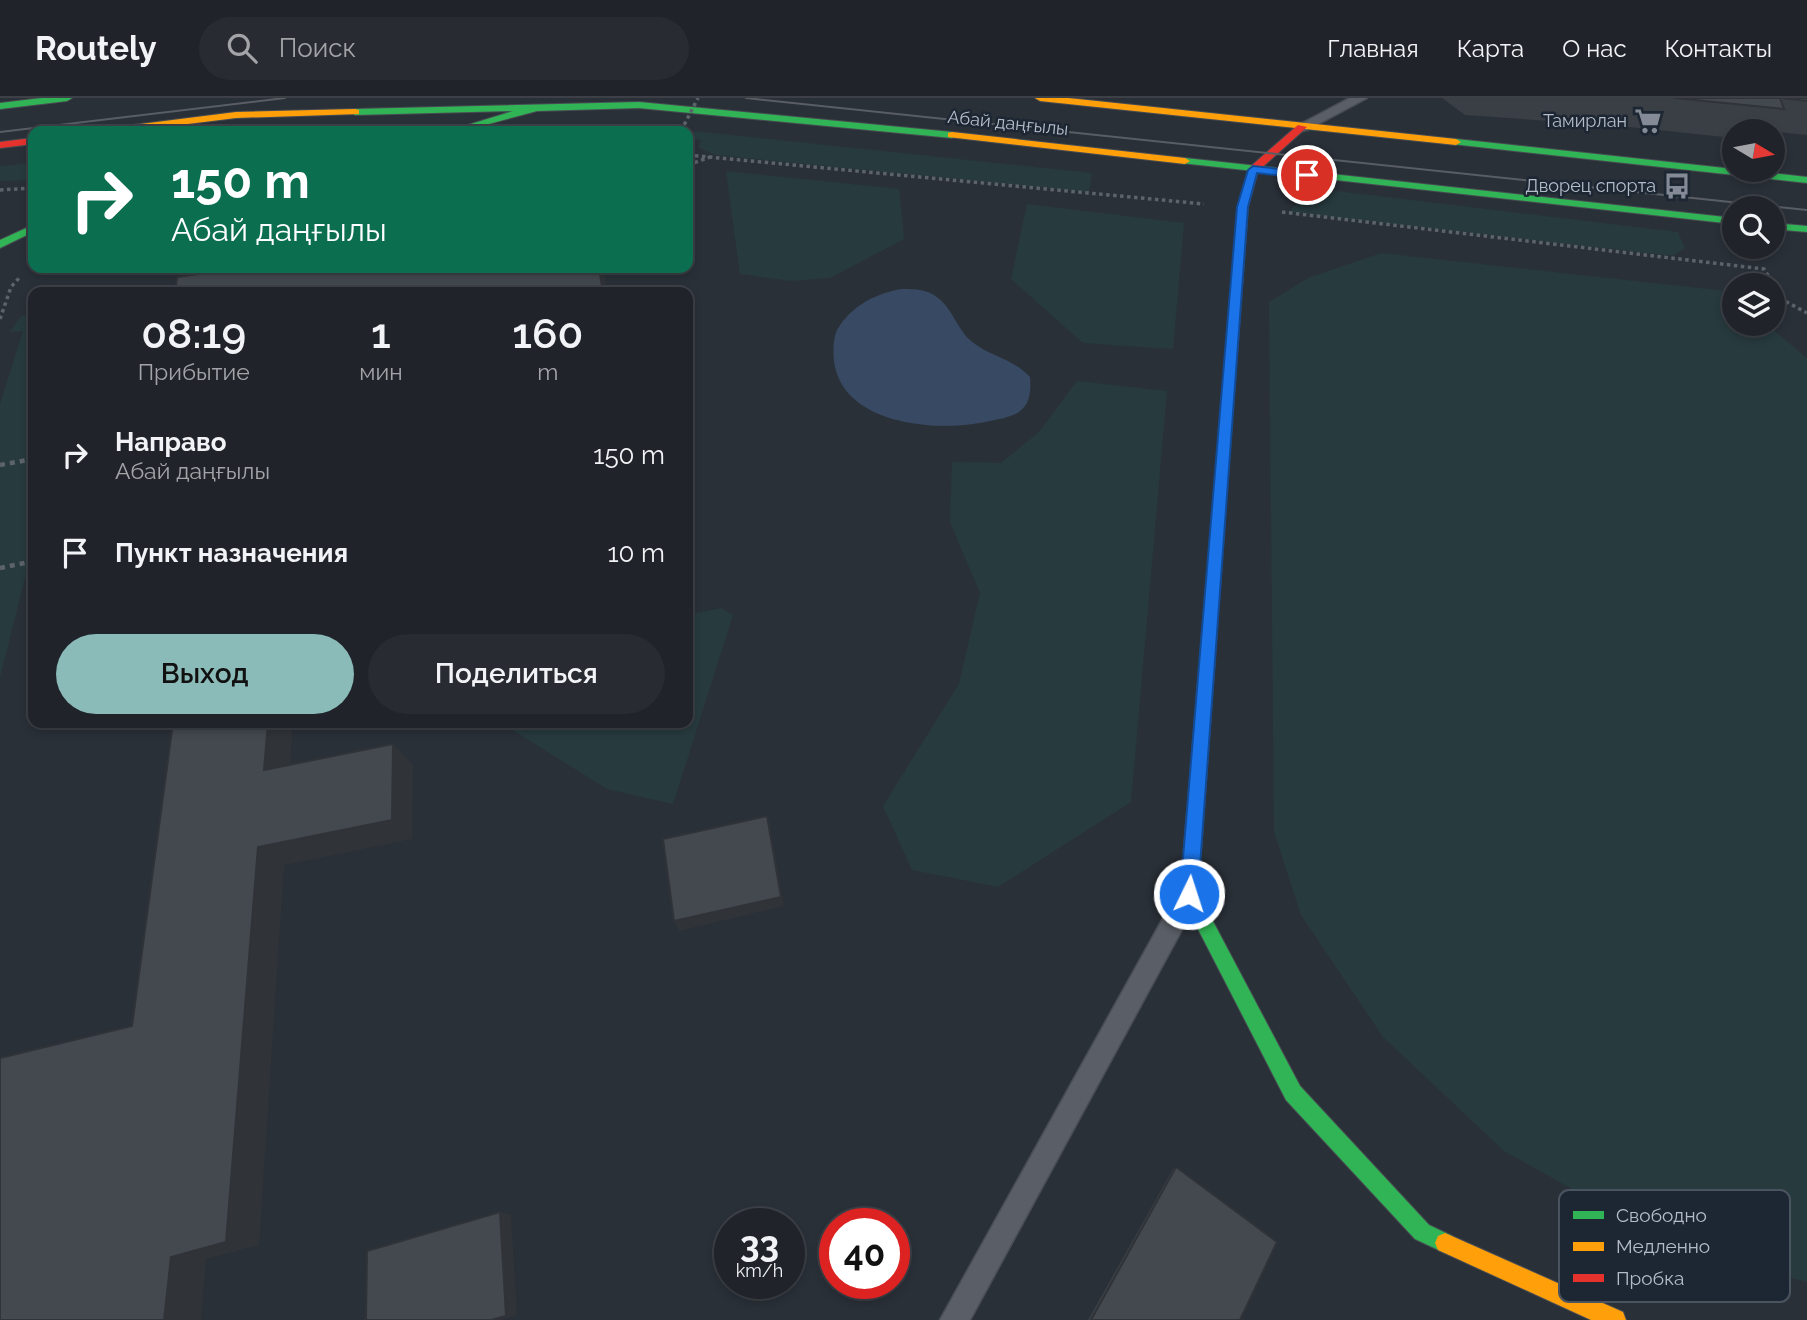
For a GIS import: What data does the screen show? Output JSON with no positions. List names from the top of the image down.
{
  "streets": {
    "main road": ["Абай даңғылы"]
  },
  "places": {
    "supermarket": ["Тамирлан"],
    "bus stop": ["Дворец спорта"]
  },
  "legend": ["Свободно", "Медленно", "Пробка"],
  "north": "right",
  "page": {
    "header": "Routely",
    "search": "Поиск",
    "nav": [
      "Главная",
      "Карта",
      "О нас",
      "Контакты"
    ],
    "turn": ["150 m", "Абай даңғылы"],
    "eta": [
      "08:19",
      "Прибытие",
      "1",
      "мин",
      "160",
      "m"
    ],
    "list": [
      {
        "name": "Направо",
        "note": "Абай даңғылы",
        "value": "150 m"
      },
      {
        "name": "Пункт назначения",
        "value": "10 m"
      }
    ],
    "buttons": ["Выход", "Поделиться"],
    "speed": "33 km/h",
    "limit": "40"
  }
}
